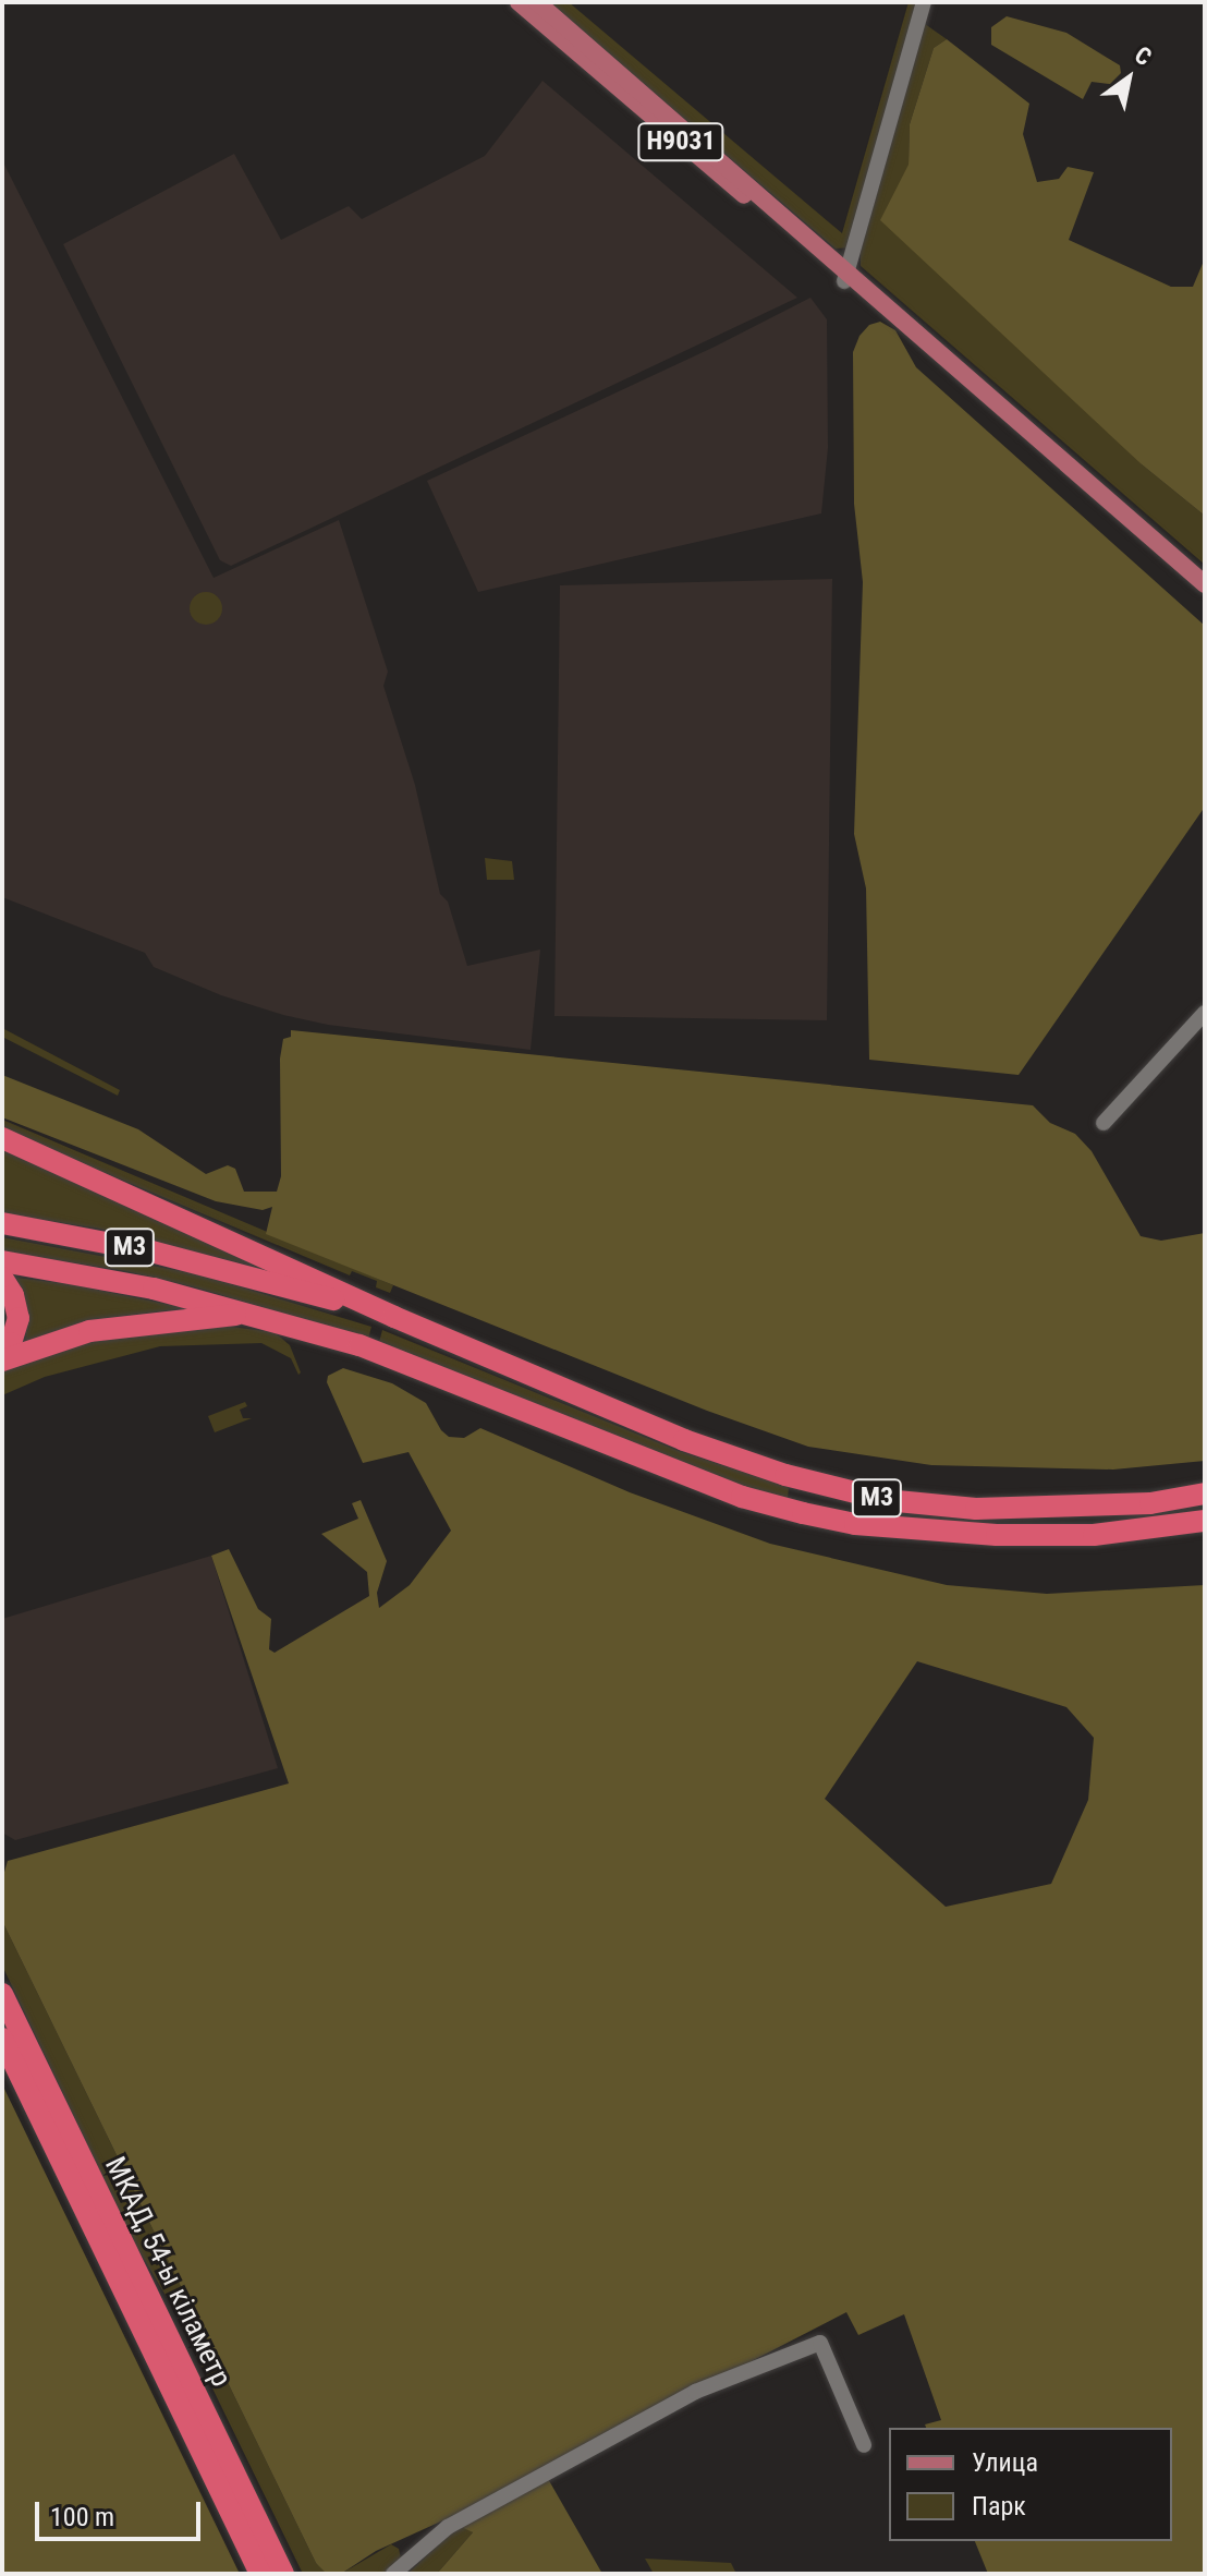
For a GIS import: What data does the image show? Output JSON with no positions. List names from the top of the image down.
{
  "streets": {
    "highway": ["М3", "МКАД, 54-ы кіламетр"],
    "main road": ["Н9031"]
  },
  "legend": ["Улица", "Парк"],
  "scale_bar": "100 m",
  "north": "top right"
}
